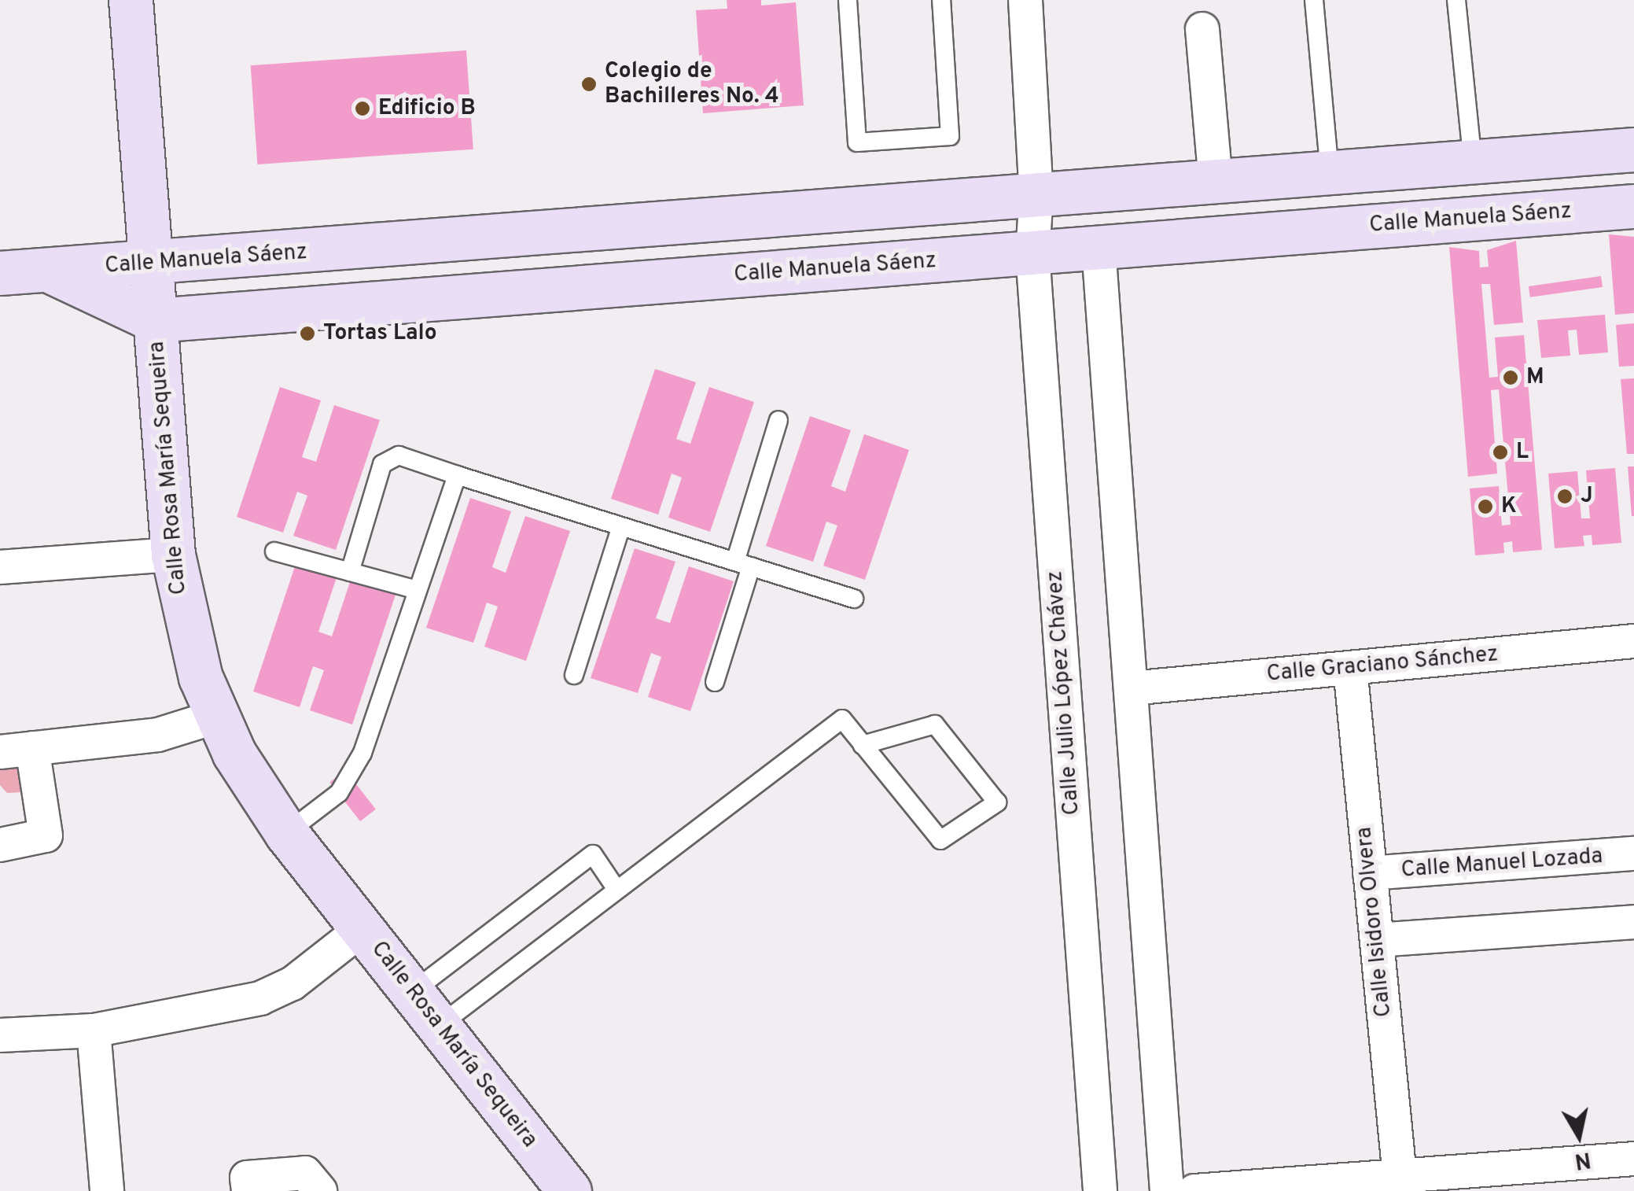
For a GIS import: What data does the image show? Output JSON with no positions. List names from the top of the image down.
{
  "streets": {
    "street": [
      "Calle Manuela Sáenz",
      "Calle Rosa María Sequeira",
      "Calle Graciano Sánchez",
      "Calle Julio López Chávez",
      "Calle Manuel Lozada",
      "Calle Isidoro Olvera"
    ]
  },
  "crossings": [
    ["Calle Manuela Sáenz", "Calle Rosa María Sequeira"],
    ["Calle Manuela Sáenz", "Calle Julio López Chávez"],
    ["Calle Graciano Sánchez", "Calle Isidoro Olvera"],
    ["Calle Manuel Lozada", "Calle Isidoro Olvera"]
  ],
  "places": [
    "Colegio de Bachilleres No. 4",
    "Edificio B",
    "Tortas Lalo",
    "M",
    "L",
    "J",
    "K"
  ],
  "north": "bottom"
}
